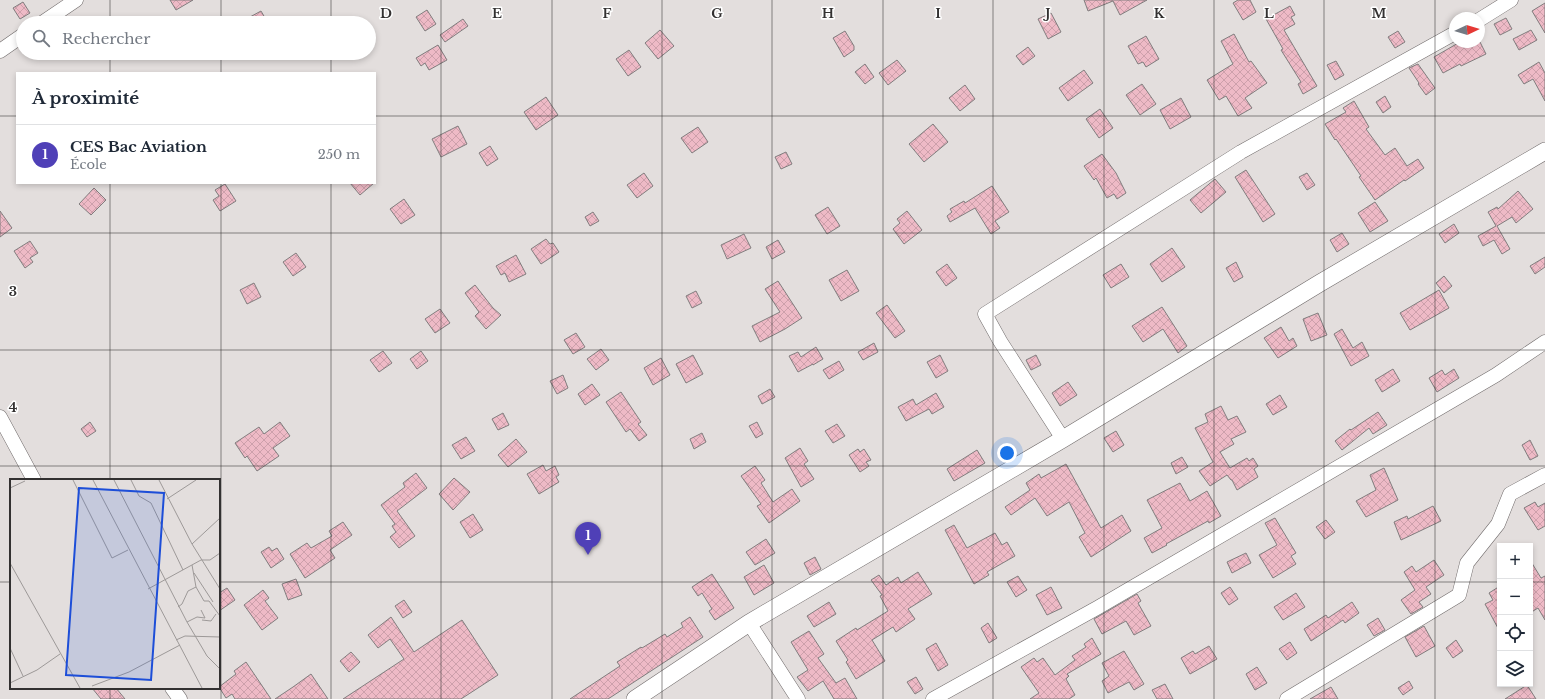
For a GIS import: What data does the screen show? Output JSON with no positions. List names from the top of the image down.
{
  "north": "right",
  "page": {
    "search": "Rechercher",
    "heading": "À proximité",
    "list": [
      {
        "mark": "1",
        "name": "CES Bac Aviation",
        "note": "École",
        "value": "250 m"
      }
    ],
    "pins": "1",
    "map_buttons": ["+", "−"]
  },
  "grid": {
    "columns": [
      "D",
      "E",
      "F",
      "G",
      "H",
      "I",
      "J",
      "K",
      "L",
      "M"
    ],
    "rows": ["3", "4"]
  }
}
